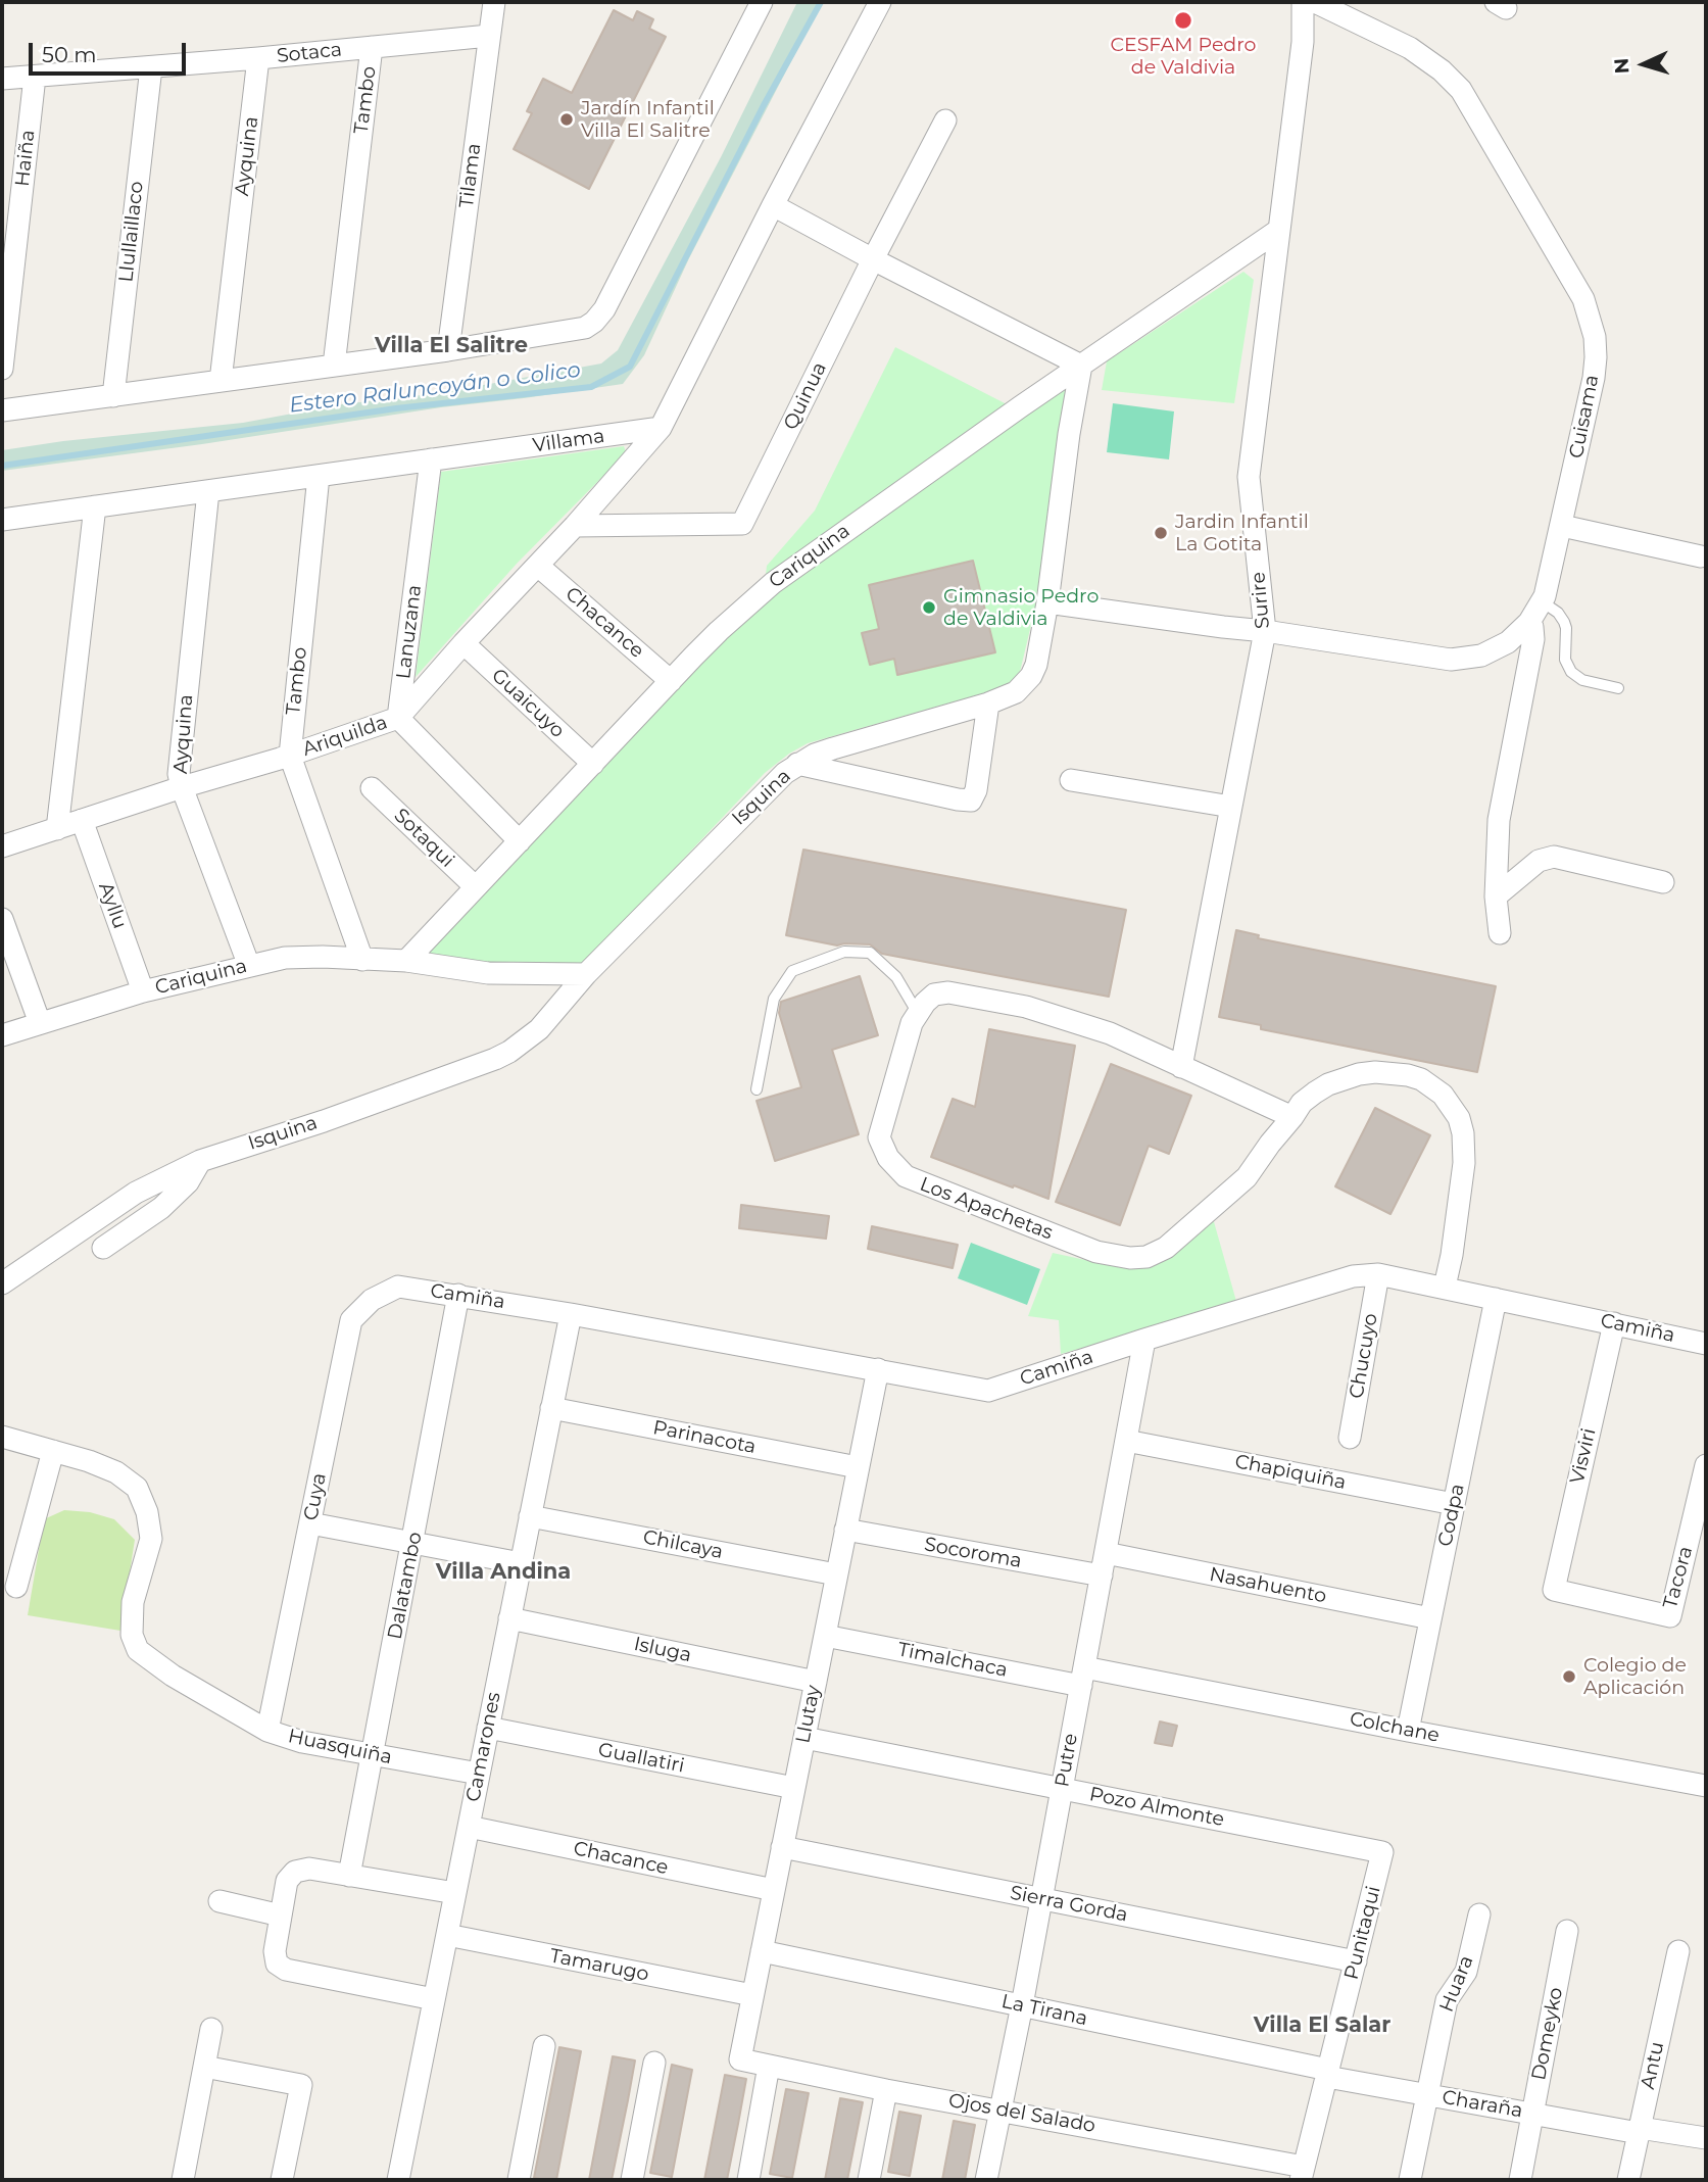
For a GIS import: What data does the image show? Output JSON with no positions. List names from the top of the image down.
{
  "streets": {
    "street": [
      "Sotaca",
      "Tambo",
      "Ayquina",
      "Haiña",
      "Tilama",
      "Llullaillaco",
      "Quinua",
      "Cuisama",
      "Villama",
      "Cariquina",
      "Surire",
      "Chacance",
      "Lanuzana",
      "Guaicuyo",
      "Ariquilda",
      "Isquina",
      "Sotaqui",
      "Ayllu",
      "Los Apachetas",
      "Camiña",
      "Chucuyo",
      "Parinacota",
      "Visviri",
      "Chapiquiña",
      "Cuya",
      "Codpa",
      "Chilcaya",
      "Socoroma",
      "Tacora",
      "Dalatambo",
      "Nasahuento",
      "Isluga",
      "Timalchaca",
      "Llutay",
      "Colchane",
      "Huasquiña",
      "Camarones",
      "Guallatiri",
      "Putre",
      "Pozo Almonte",
      "Sierra Gorda",
      "Punitaqui",
      "Tamarugo",
      "Huara",
      "La Tirana",
      "Domeyko",
      "Antu",
      "Charaña",
      "Ojos del Salado"
    ]
  },
  "crossings": [
    ["Sotaca", "Tambo"],
    ["Sotaca", "Ayquina"],
    ["Sotaca", "Haiña"],
    ["Sotaca", "Tilama"],
    ["Sotaca", "Llullaillaco"],
    ["Tambo", "Villama"],
    ["Tambo", "Cariquina"],
    ["Tambo", "Ariquilda"],
    ["Ayquina", "Villama"],
    ["Ayquina", "Cariquina"],
    ["Ayquina", "Ariquilda"],
    ["Quinua", "Ariquilda"],
    ["Cuisama", "Surire"],
    ["Cuisama", "Isquina"],
    ["Villama", "Lanuzana"],
    ["Villama", "Ariquilda"],
    ["Cariquina", "Surire"],
    ["Cariquina", "Chacance"],
    ["Cariquina", "Guaicuyo"],
    ["Cariquina", "Isquina"],
    ["Cariquina", "Sotaqui"],
    ["Cariquina", "Ayllu"],
    ["Chacance", "Ariquilda"],
    ["Chacance", "Llutay"],
    ["Chacance", "Camarones"],
    ["Lanuzana", "Ariquilda"],
    ["Guaicuyo", "Ariquilda"],
    ["Ariquilda", "Ayllu"],
    ["Los Apachetas", "Camiña"],
    ["Camiña", "Chucuyo"],
    ["Camiña", "Visviri"],
    ["Camiña", "Cuya"],
    ["Camiña", "Codpa"],
    ["Camiña", "Dalatambo"],
    ["Camiña", "Llutay"],
    ["Camiña", "Camarones"],
    ["Camiña", "Putre"],
    ["Parinacota", "Llutay"],
    ["Parinacota", "Camarones"],
    ["Visviri", "Tacora"],
    ["Chapiquiña", "Codpa"],
    ["Chapiquiña", "Putre"],
    ["Cuya", "Huasquiña"],
    ["Codpa", "Nasahuento"],
    ["Codpa", "Colchane"],
    ["Chilcaya", "Llutay"],
    ["Chilcaya", "Camarones"],
    ["Socoroma", "Llutay"],
    ["Socoroma", "Putre"],
    ["Dalatambo", "Huasquiña"],
    ["Nasahuento", "Putre"],
    ["Isluga", "Llutay"],
    ["Isluga", "Camarones"],
    ["Timalchaca", "Llutay"],
    ["Timalchaca", "Colchane"],
    ["Timalchaca", "Putre"],
    ["Llutay", "Guallatiri"],
    ["Llutay", "Pozo Almonte"],
    ["Llutay", "Sierra Gorda"],
    ["Llutay", "Tamarugo"],
    ["Llutay", "La Tirana"],
    ["Llutay", "Ojos del Salado"],
    ["Colchane", "Putre"],
    ["Huasquiña", "Camarones"],
    ["Camarones", "Guallatiri"],
    ["Camarones", "Tamarugo"],
    ["Putre", "Pozo Almonte"],
    ["Putre", "Sierra Gorda"],
    ["Putre", "La Tirana"],
    ["Putre", "Ojos del Salado"],
    ["Pozo Almonte", "Punitaqui"],
    ["Sierra Gorda", "Punitaqui"],
    ["Punitaqui", "La Tirana"],
    ["Punitaqui", "Charaña"],
    ["Punitaqui", "Ojos del Salado"],
    ["Huara", "Charaña"],
    ["La Tirana", "Charaña"],
    ["Domeyko", "Charaña"],
    ["Antu", "Charaña"]
  ],
  "districts": ["Villa El Salitre", "Villa Andina", "Villa El Salar"],
  "water": ["Estero Raluncoyán o Colico"],
  "places": [
    "CESFAM Pedro de Valdivia",
    "Jardín Infantil Villa El Salitre",
    "Jardin Infantil La Gotita",
    "Gimnasio Pedro de Valdivia",
    "Colegio de Aplicación"
  ],
  "scale_bar": "50 m",
  "north": "left"
}
